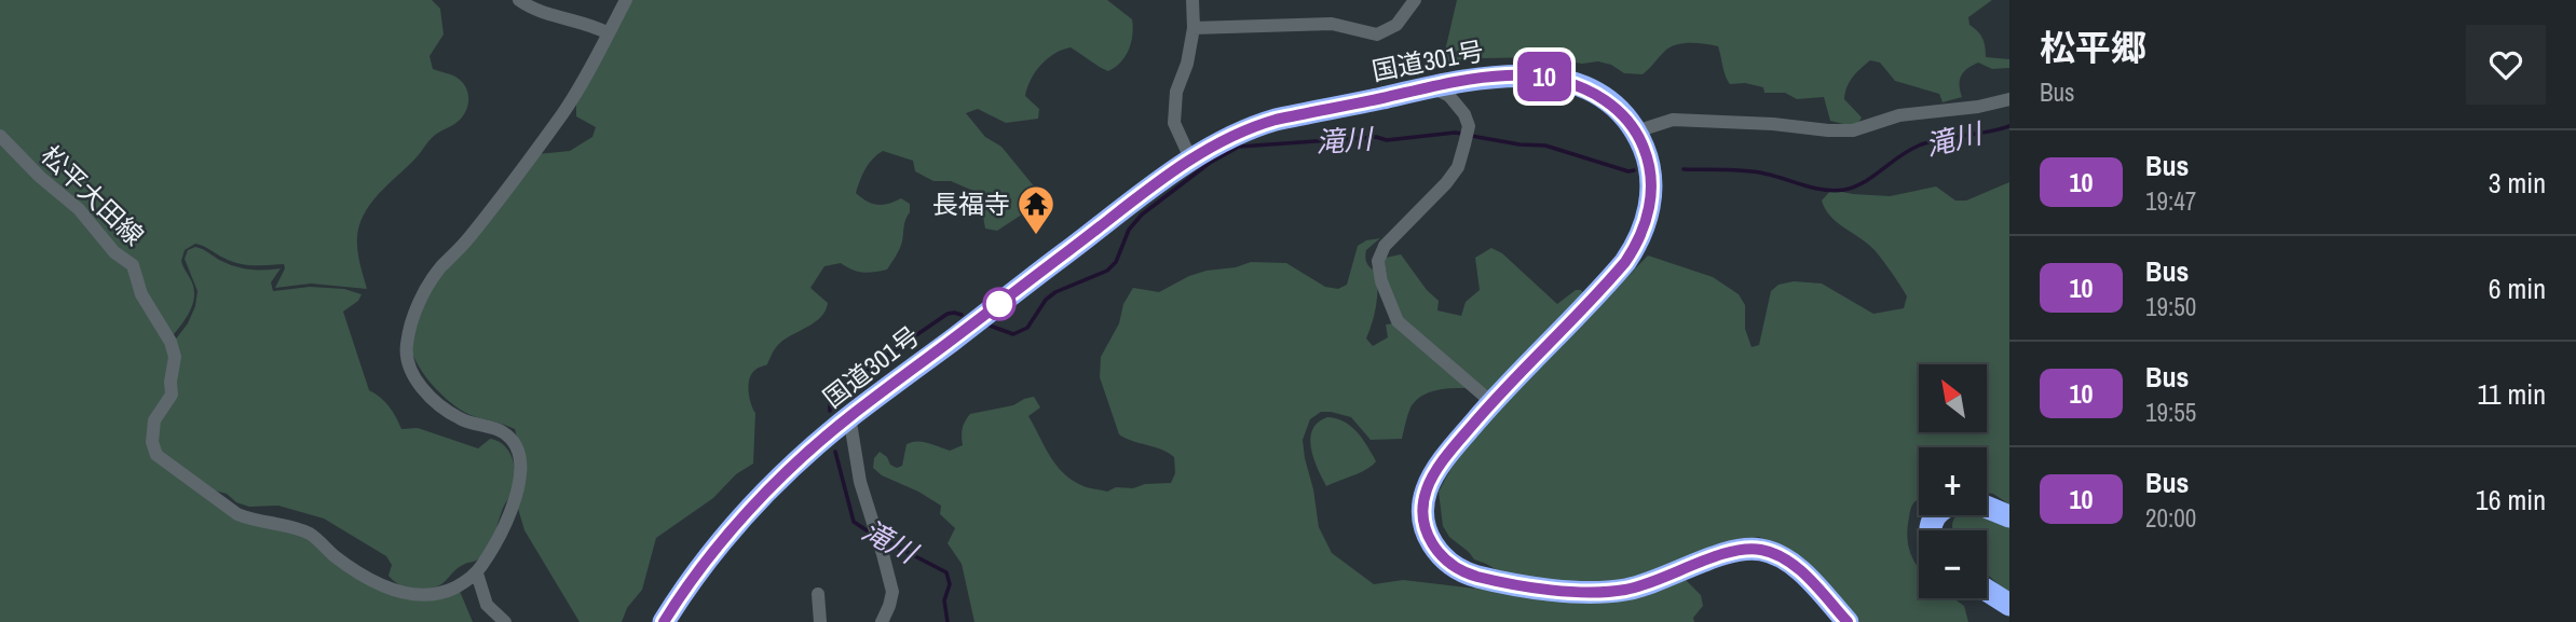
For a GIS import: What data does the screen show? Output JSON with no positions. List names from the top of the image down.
{
  "streets": {
    "highway": ["国道301号"],
    "street": ["松平大田線"]
  },
  "water": ["滝川"],
  "places": {
    "temple": ["長福寺"]
  },
  "lines": ["bus line 10"],
  "north": "top left",
  "page": {
    "on_map": "10",
    "heading": ["松平郷", "Bus"],
    "list": [
      {
        "mark": "10",
        "name": "Bus",
        "note": "19:47",
        "value": "3 min"
      },
      {
        "mark": "10",
        "name": "Bus",
        "note": "19:50",
        "value": "6 min"
      },
      {
        "mark": "10",
        "name": "Bus",
        "note": "19:55",
        "value": "11 min"
      },
      {
        "mark": "10",
        "name": "Bus",
        "note": "20:00",
        "value": "16 min"
      }
    ],
    "map_buttons": ["+", "−"]
  }
}
